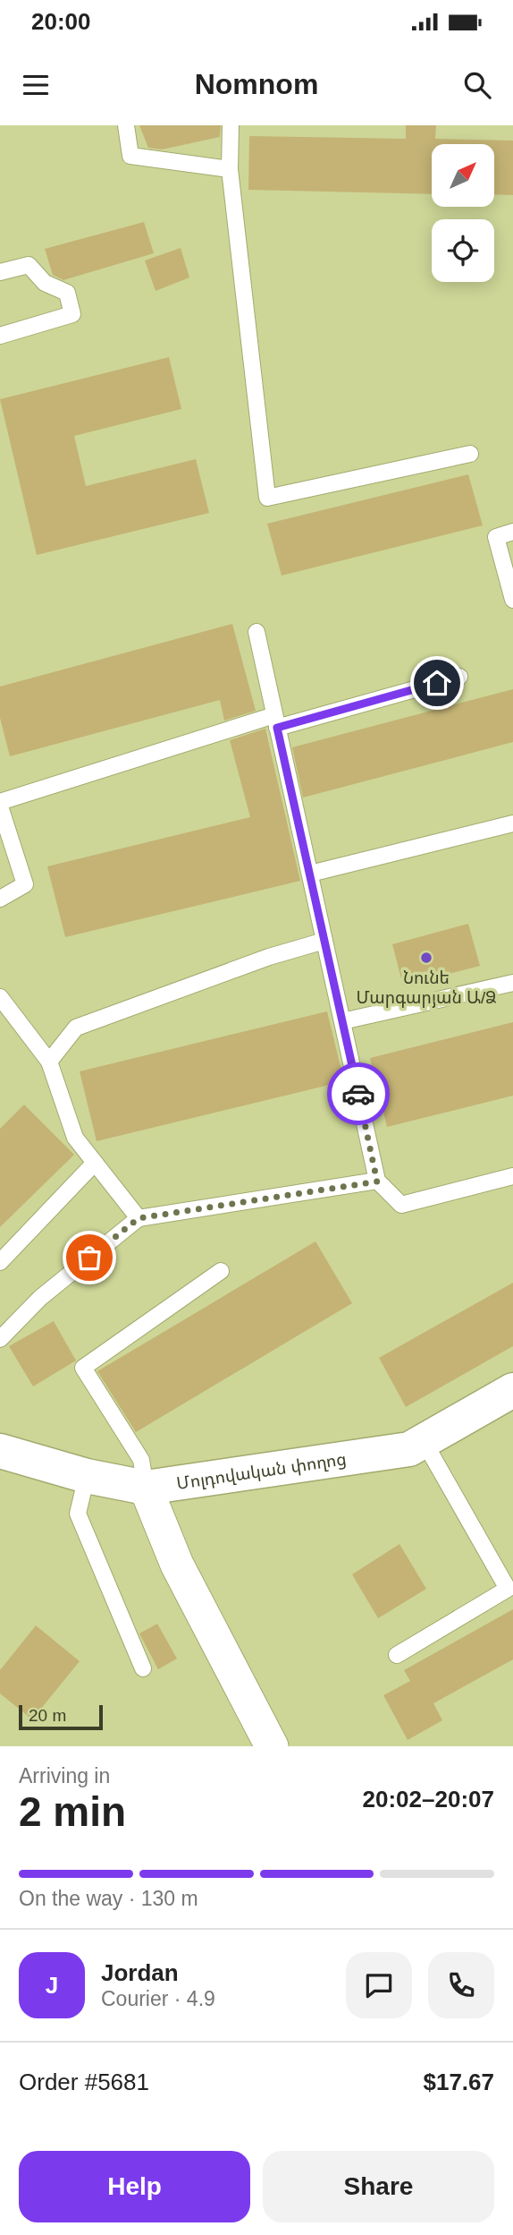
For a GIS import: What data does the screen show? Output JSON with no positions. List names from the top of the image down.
{
  "streets": {
    "street": ["Մոլդովական փողոց"]
  },
  "places": ["Նունե Մարգարյան Ա/Ձ"],
  "scale_bar": "20 m",
  "north": "top right",
  "page": {
    "status": "20:00",
    "header": "Nomnom",
    "scale": "20 m",
    "heading": ["2 min", "Arriving in", "20:02–20:07"],
    "panel": [
      "Jordan",
      "Courier · 4.9",
      "Order #5681",
      "$17.67"
    ],
    "bar": "On the way · 130 m",
    "round": "J",
    "buttons": ["Help", "Share"]
  }
}
